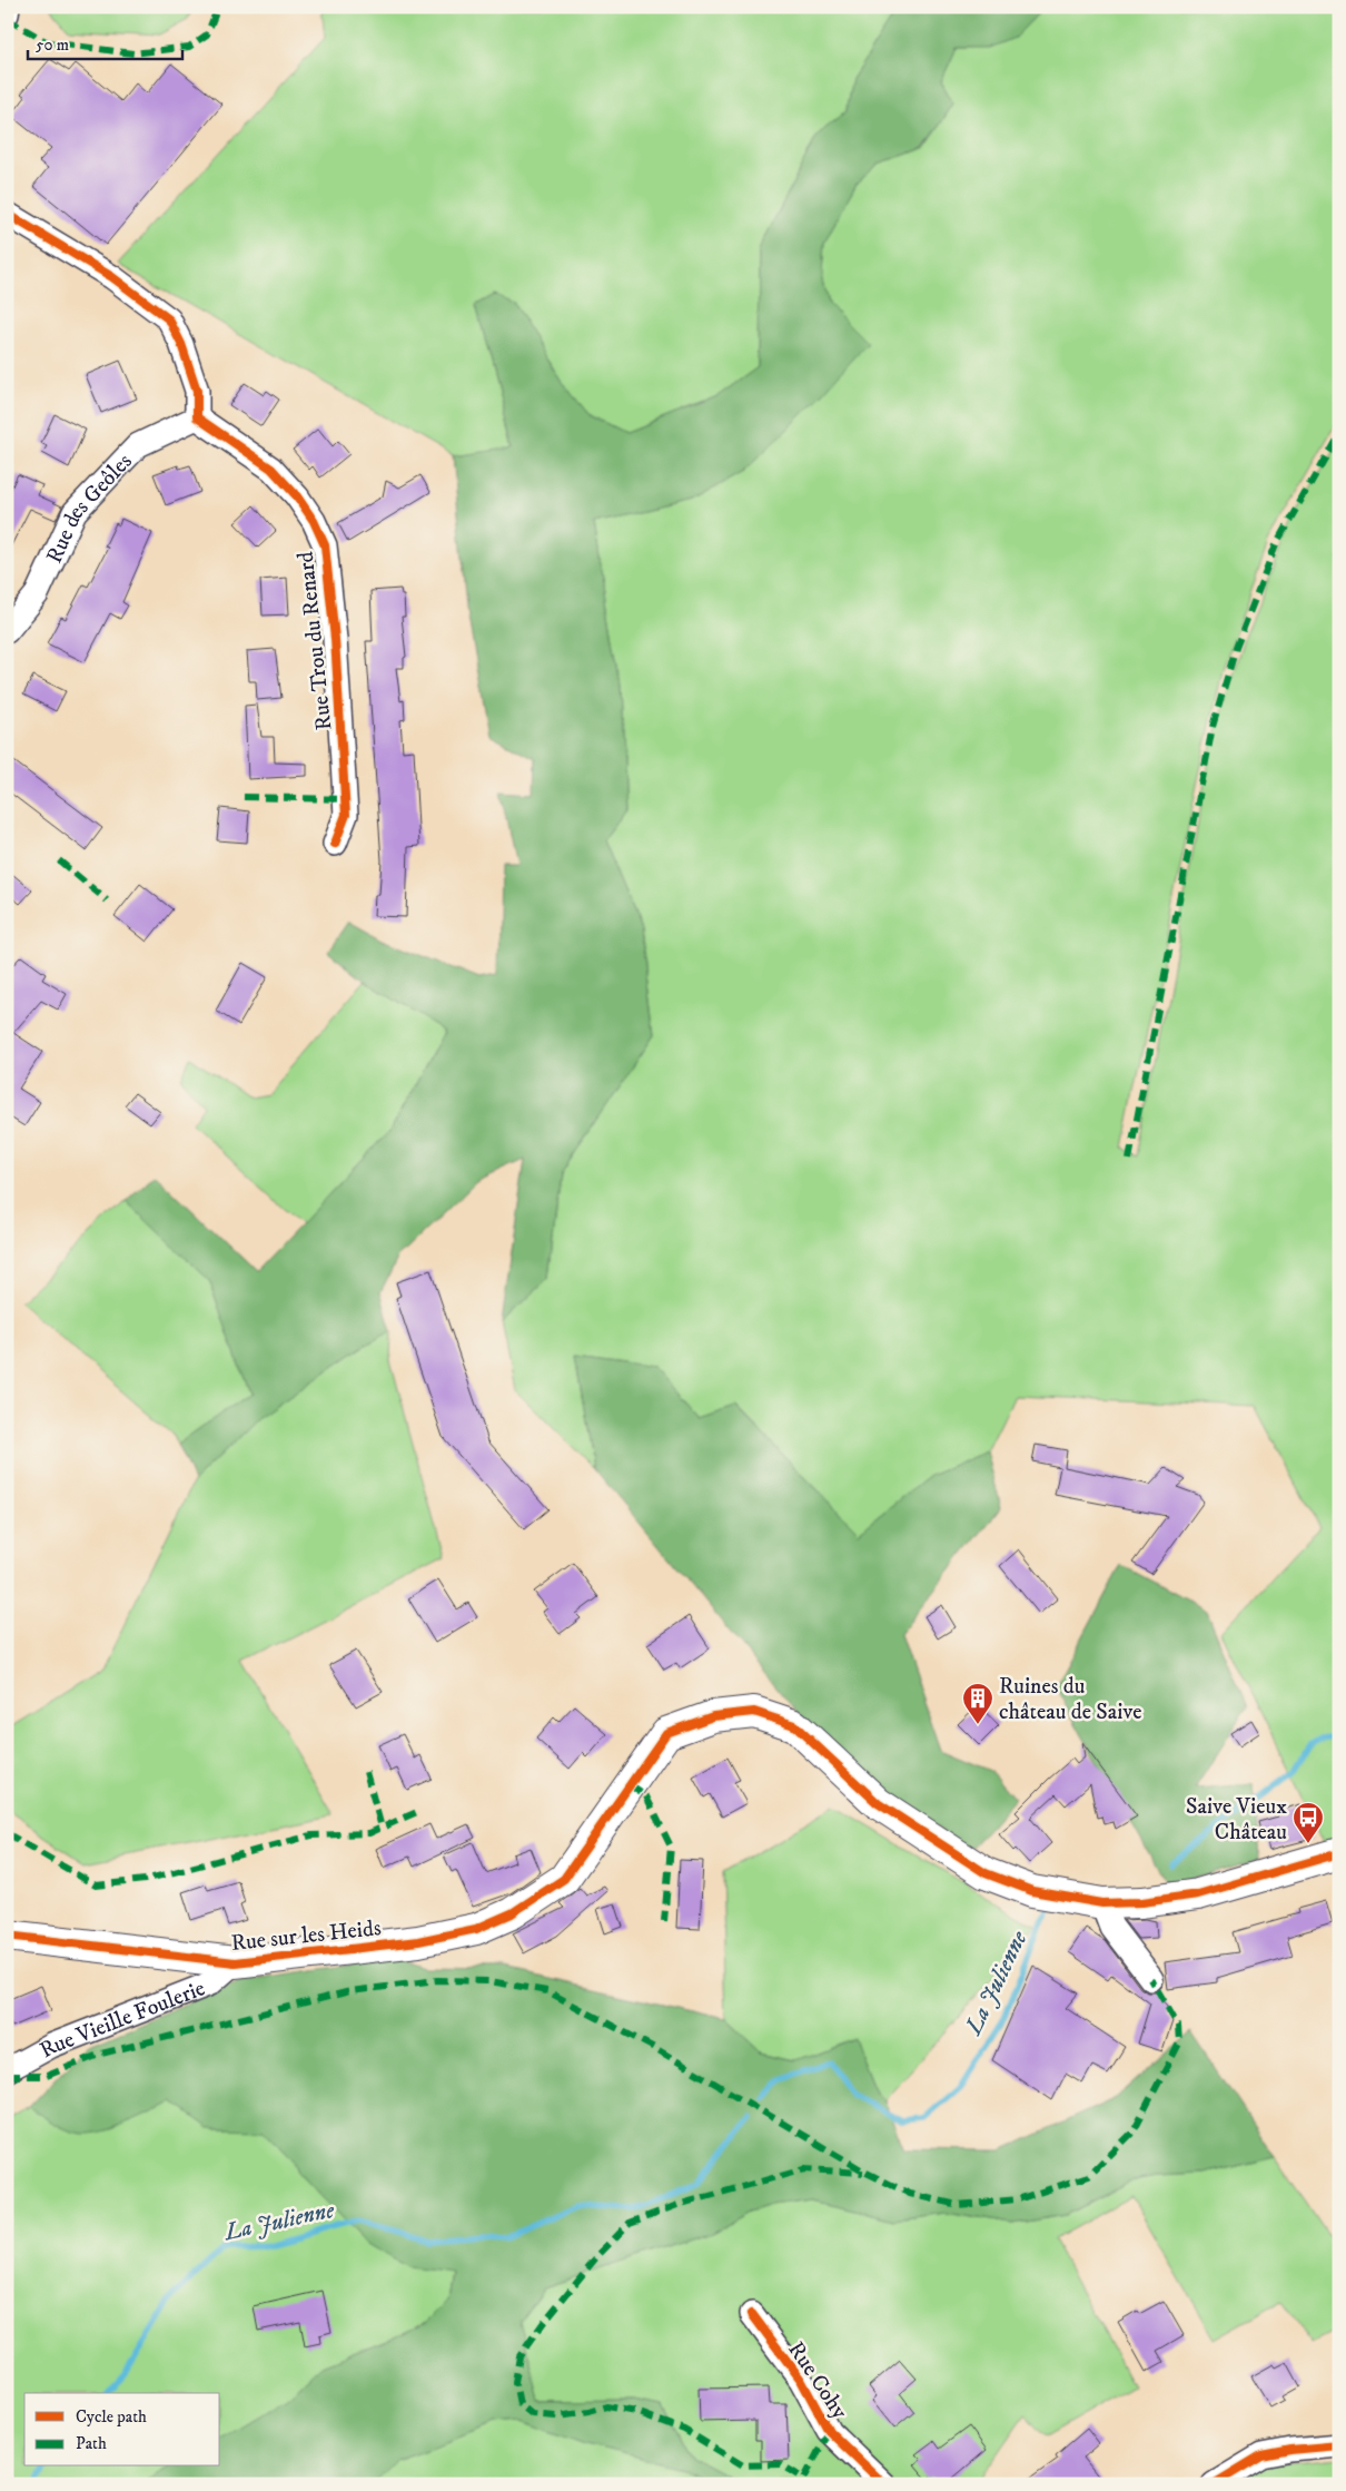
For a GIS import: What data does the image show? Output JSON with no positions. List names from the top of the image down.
{
  "streets": {
    "street": [
      "Rue des Geôles",
      "Rue Trou du Renard",
      "Rue sur les Heids",
      "Rue Vieille Foulerie",
      "Rue Cohy"
    ]
  },
  "crossings": [
    ["Rue des Geôles", "Rue Trou du Renard"],
    ["Rue sur les Heids", "Rue Vieille Foulerie"]
  ],
  "water": ["La Julienne"],
  "places": {
    "building": ["Ruines du château de Saive"],
    "bus stop": ["Saive Vieux Château"]
  },
  "legend": ["Cycle path", "Path"],
  "scale_bar": "50 m"
}
